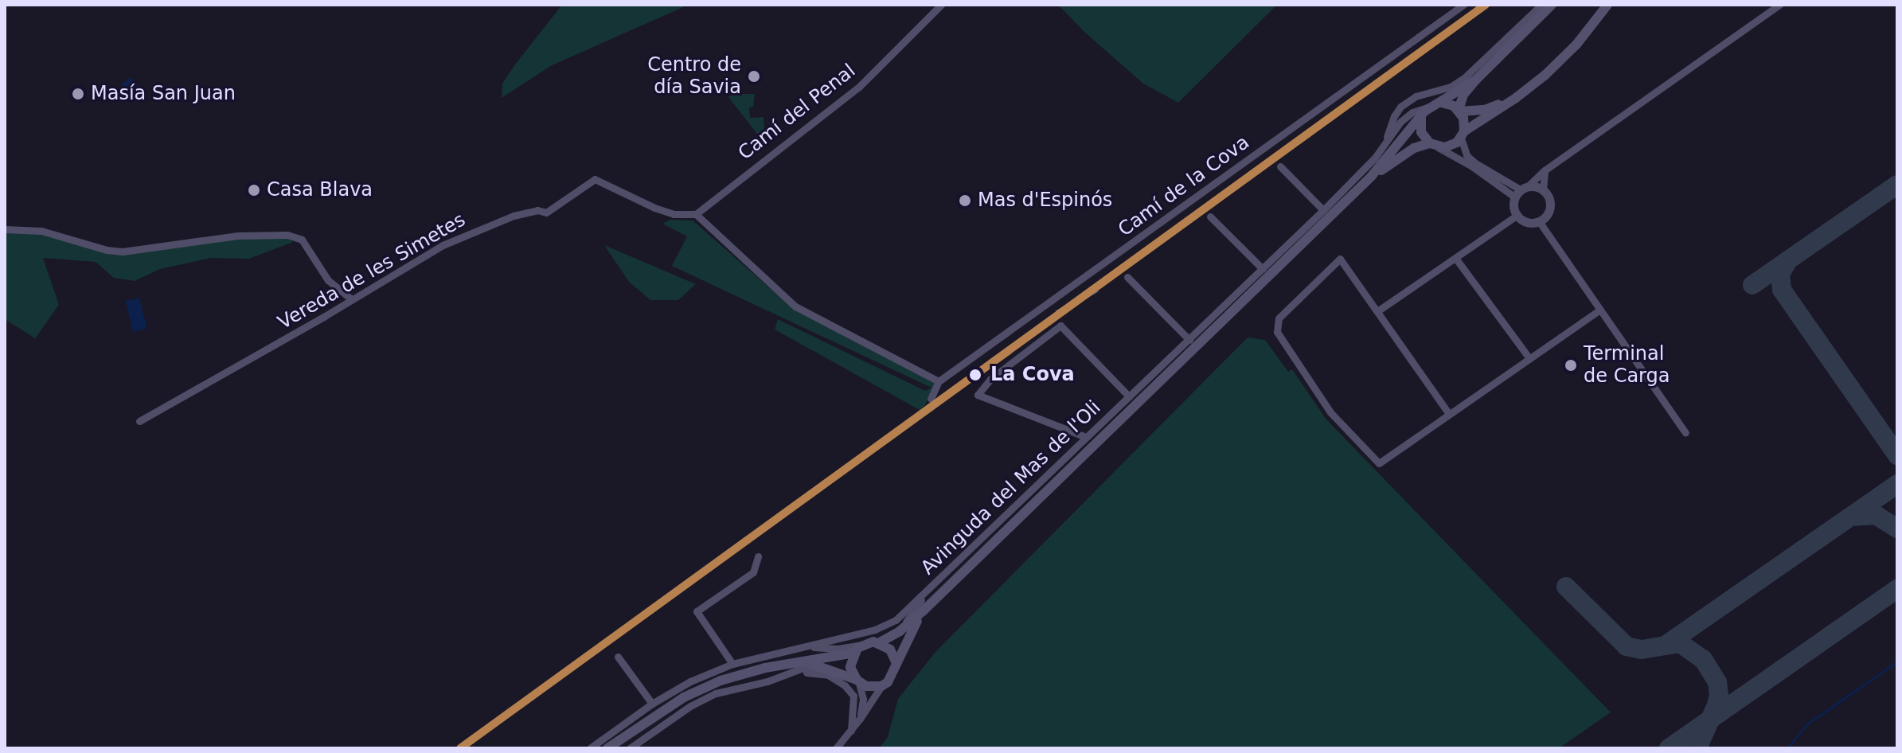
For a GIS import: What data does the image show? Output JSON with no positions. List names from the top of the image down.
{
  "streets": {
    "street": [
      "Camí del Penal",
      "Camí de la Cova",
      "Vereda de les Simetes",
      "Avinguda del Mas de l'Oli"
    ]
  },
  "crossings": [
    ["Camí del Penal", "Vereda de les Simetes"]
  ],
  "places": [
    "Centro de día Savia",
    "Masía San Juan",
    "Casa Blava",
    "Mas d'Espinós",
    "Terminal de Carga",
    "La Cova"
  ]
}
